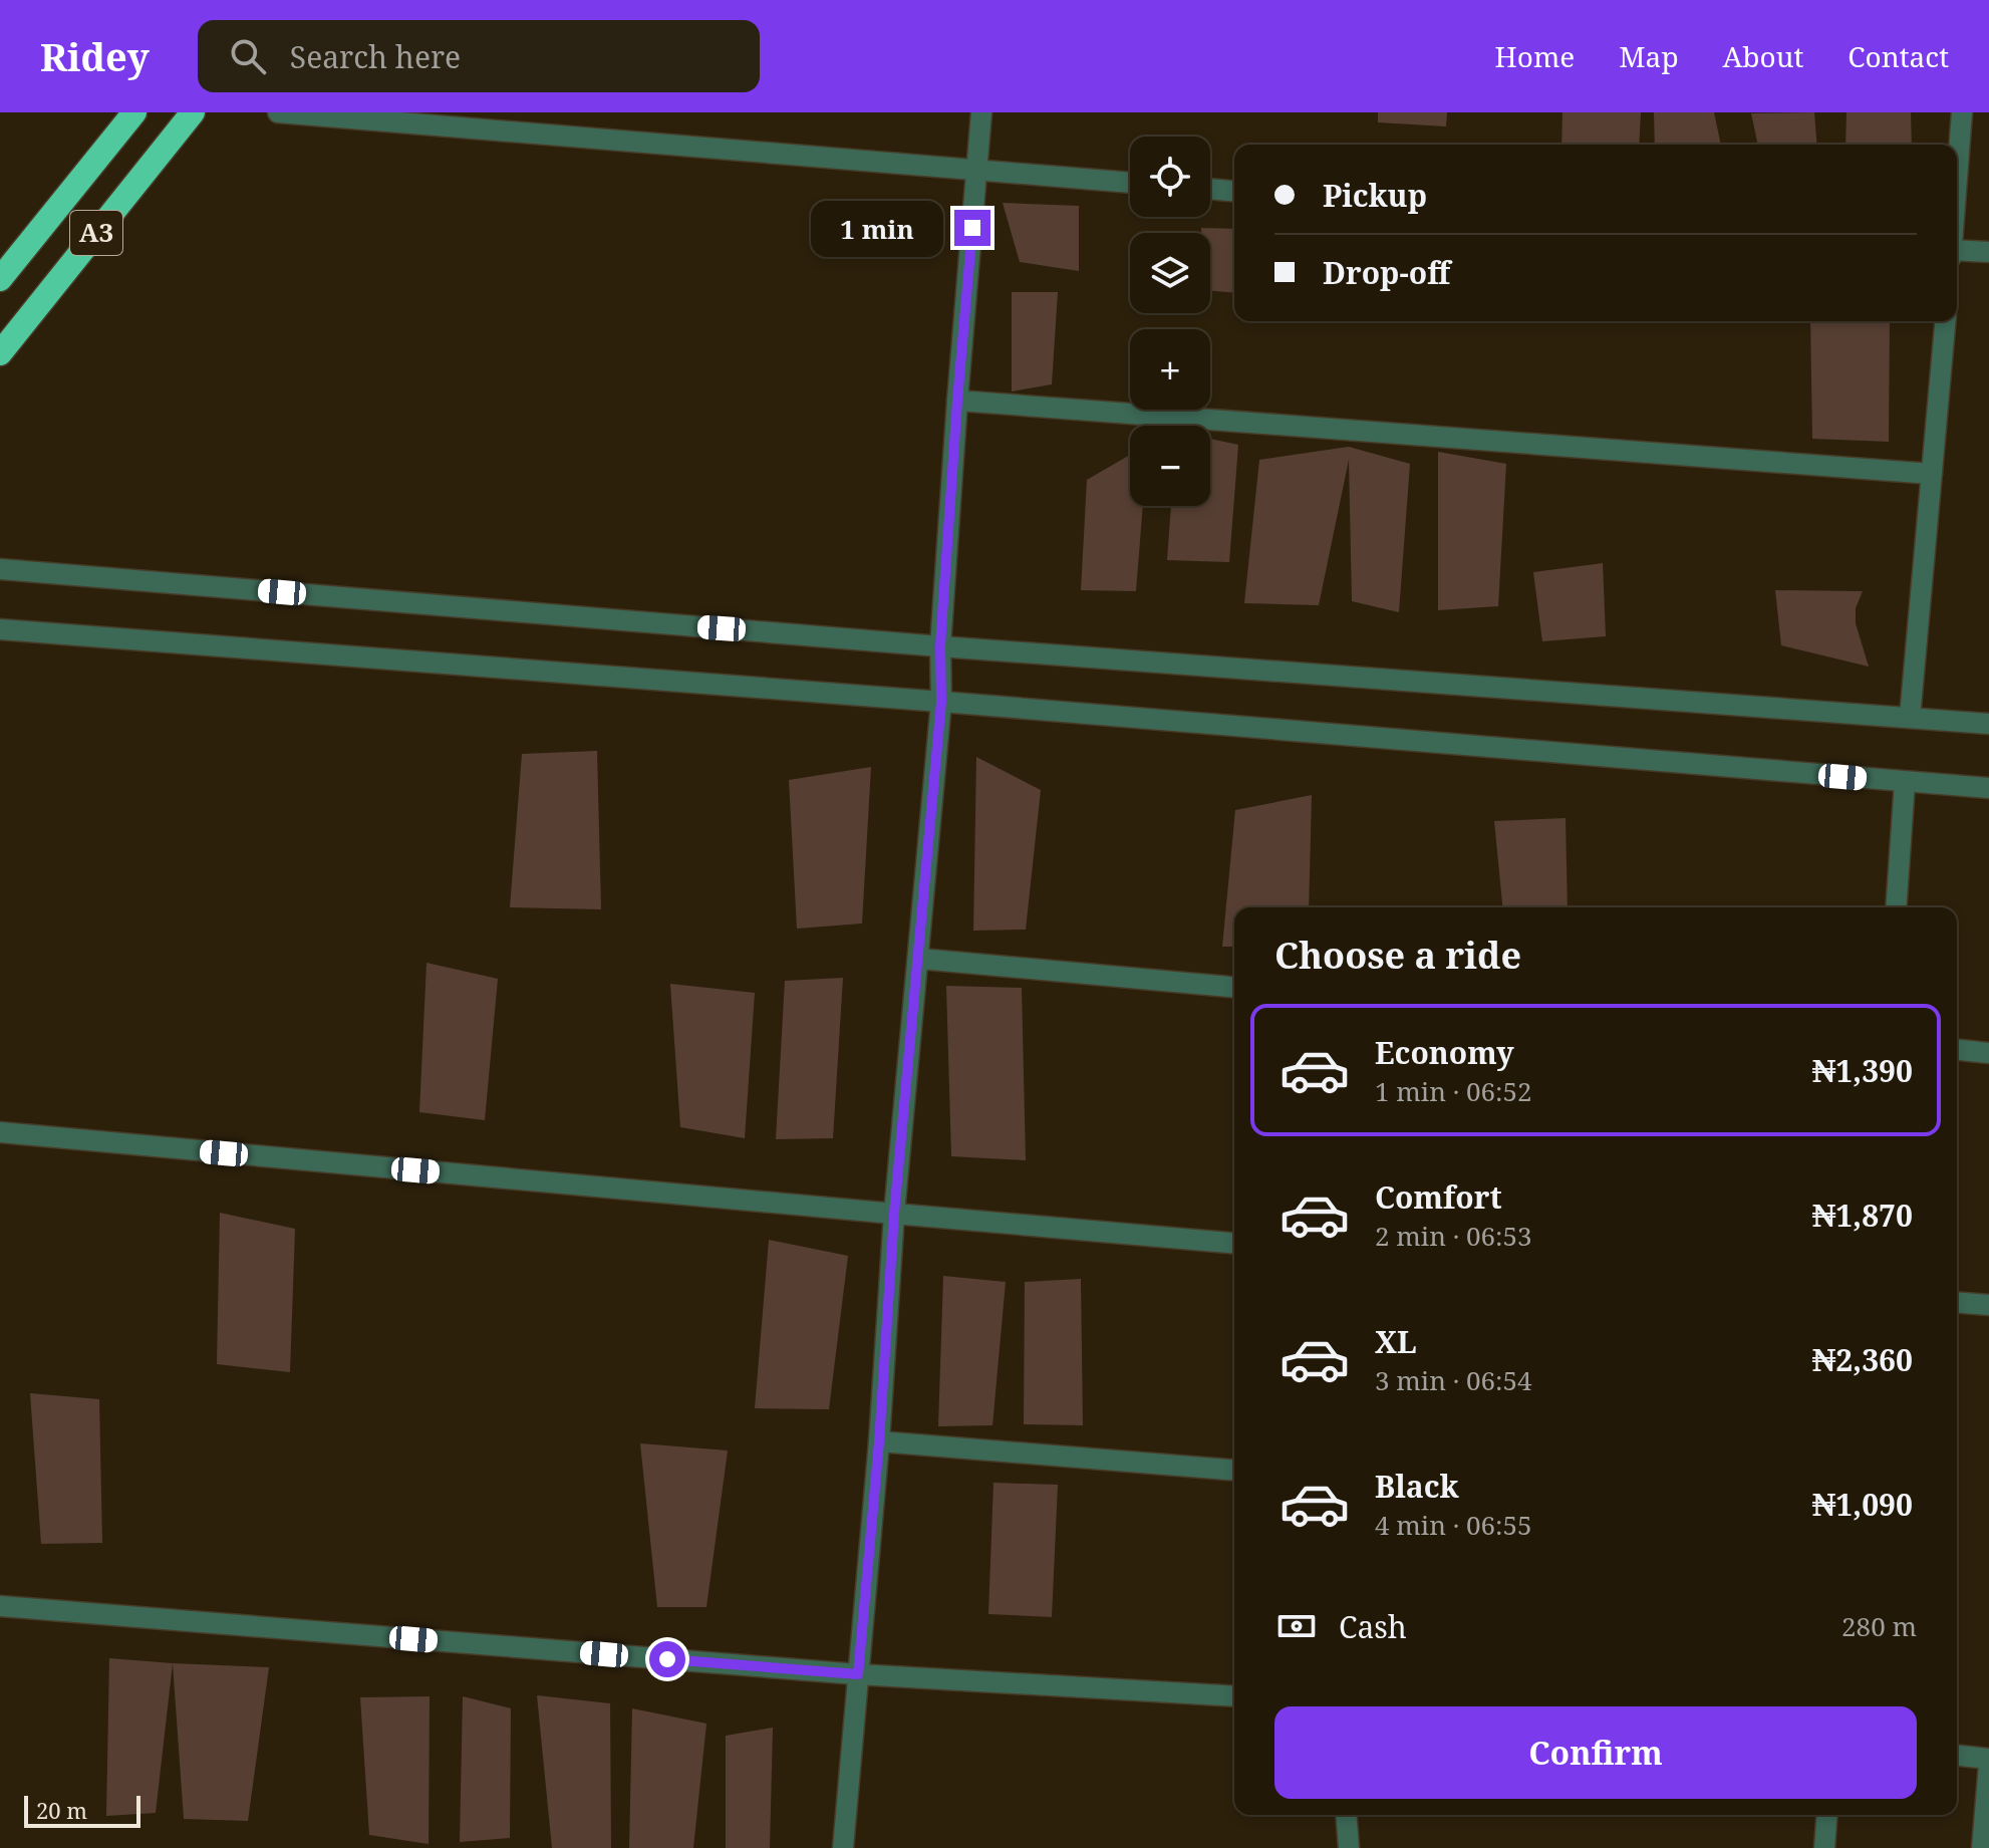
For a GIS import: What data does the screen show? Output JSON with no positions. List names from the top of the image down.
{
  "streets": {
    "highway": ["A3"]
  },
  "scale_bar": "20 m",
  "page": {
    "header": "Ridey",
    "search": "Search here",
    "nav": [
      "Home",
      "Map",
      "About",
      "Contact"
    ],
    "map_buttons": ["+", "−"],
    "banner": ["Pickup", "Drop-off"],
    "bubble": "1 min",
    "heading": "Choose a ride",
    "list": [
      {
        "name": "Economy",
        "note": "1 min · 06:52",
        "value": "₦1,390"
      },
      {
        "name": "Comfort",
        "note": "2 min · 06:53",
        "value": "₦1,870"
      },
      {
        "name": "XL",
        "note": "3 min · 06:54",
        "value": "₦2,360"
      },
      {
        "name": "Black",
        "note": "4 min · 06:55",
        "value": "₦1,090"
      }
    ],
    "pay": ["Cash", "280 m"],
    "buttons": "Confirm",
    "scale": "20 m"
  }
}
